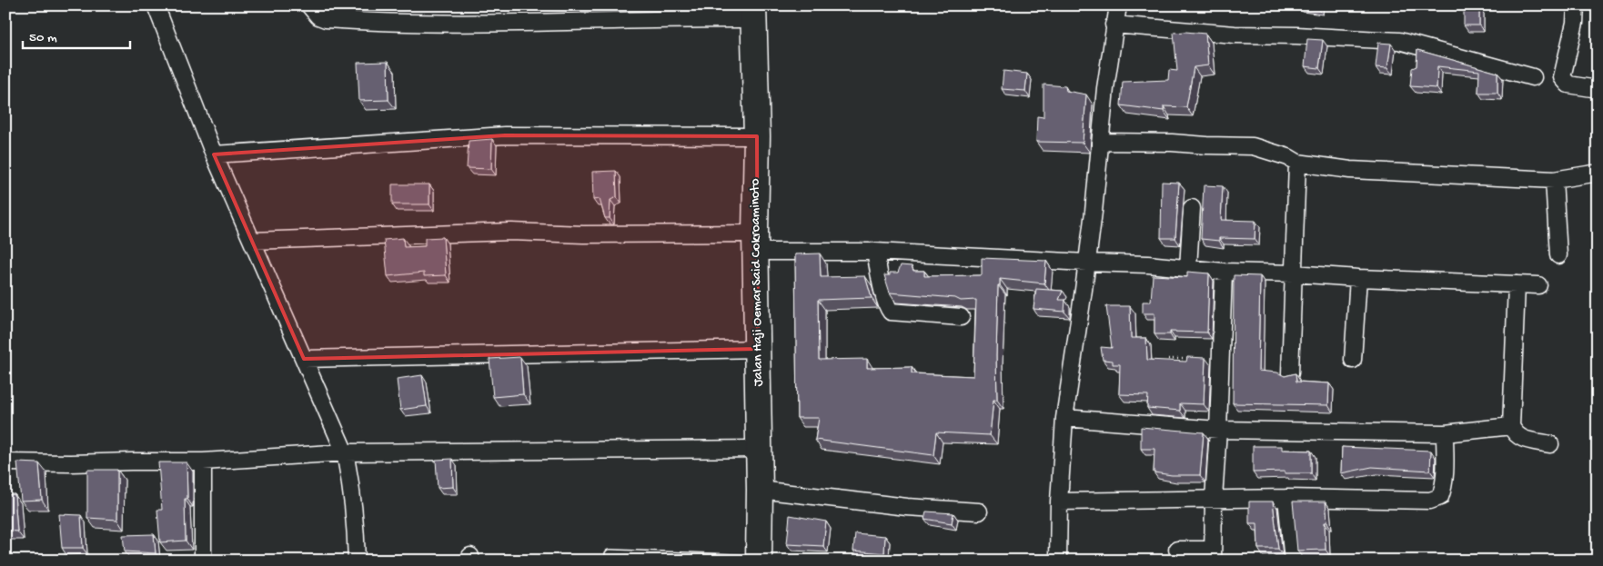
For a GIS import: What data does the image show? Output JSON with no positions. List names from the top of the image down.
{
  "streets": {
    "highway": ["Jalan Haji Oemar Said Cokroaminoto"]
  },
  "scale_bar": "50 m"
}
